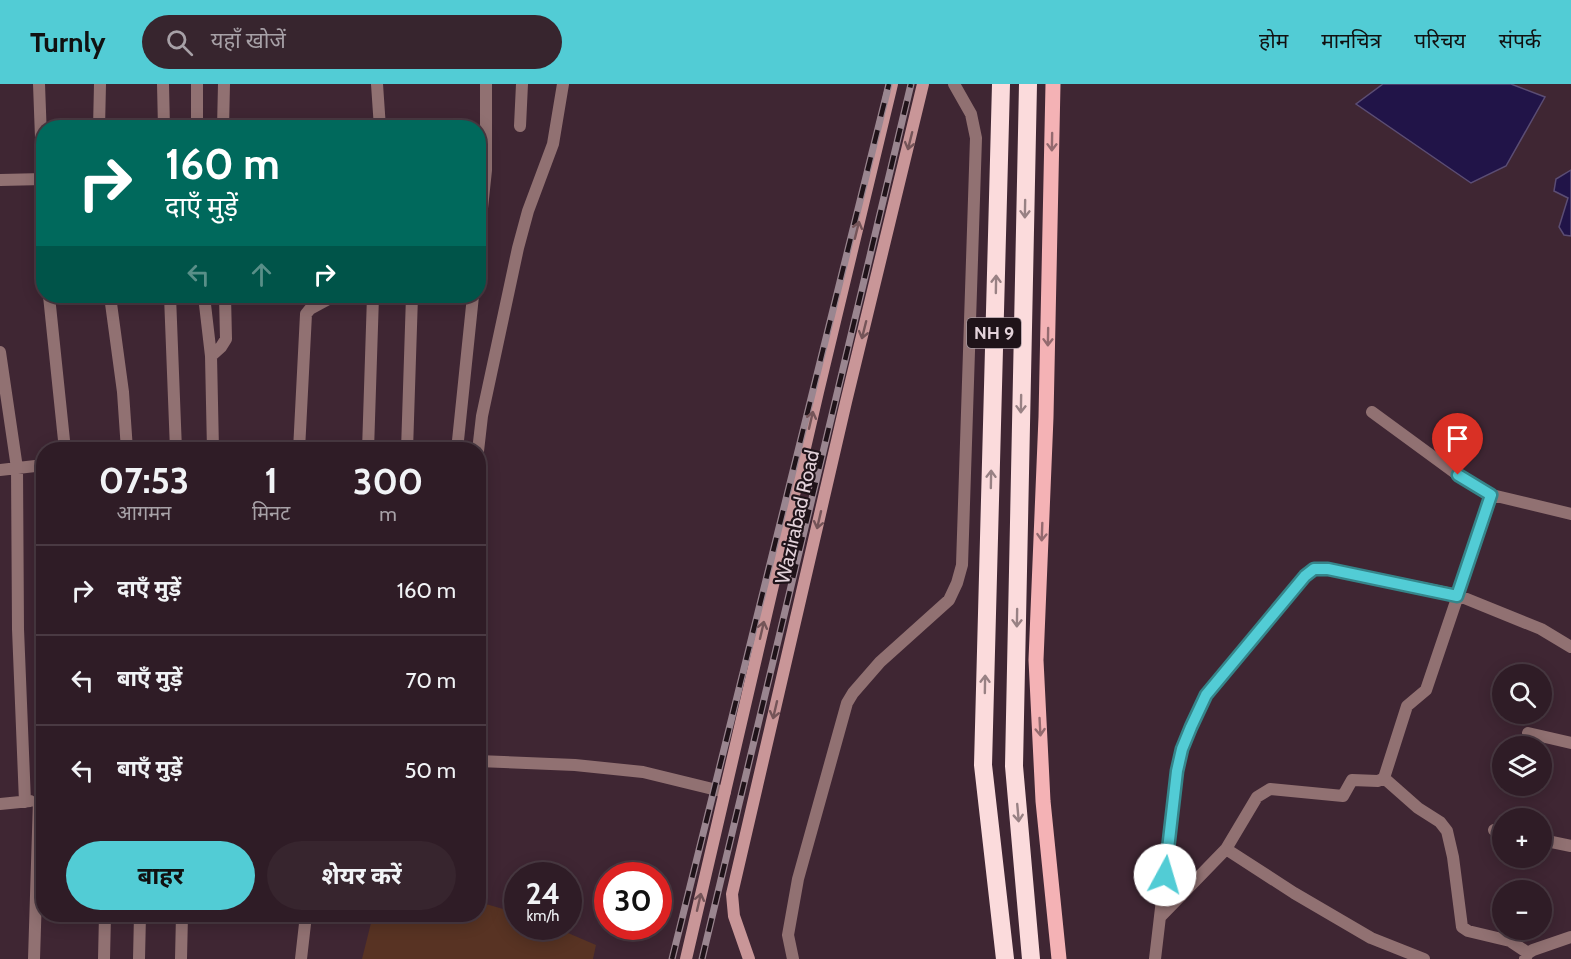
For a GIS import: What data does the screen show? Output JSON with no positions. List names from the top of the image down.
{
  "streets": {
    "highway": ["NH 9"],
    "main road": ["Wazirabad Road"]
  },
  "page": {
    "header": "Turnly",
    "search": "यहाँ खोजें",
    "nav": [
      "होम",
      "मानचित्र",
      "परिचय",
      "संपर्क"
    ],
    "turn": ["160 m", "दाएँ मुड़ें"],
    "eta": [
      "07:53",
      "आगमन",
      "1",
      "मिनट",
      "300",
      "m"
    ],
    "list": [
      {
        "name": "दाएँ मुड़ें",
        "value": "160 m"
      },
      {
        "name": "बाएँ मुड़ें",
        "value": "70 m"
      },
      {
        "name": "बाएँ मुड़ें",
        "value": "50 m"
      }
    ],
    "map_buttons": ["+", "−"],
    "buttons": ["बाहर", "शेयर करें"],
    "speed": "24 km/h",
    "limit": "30"
  }
}
